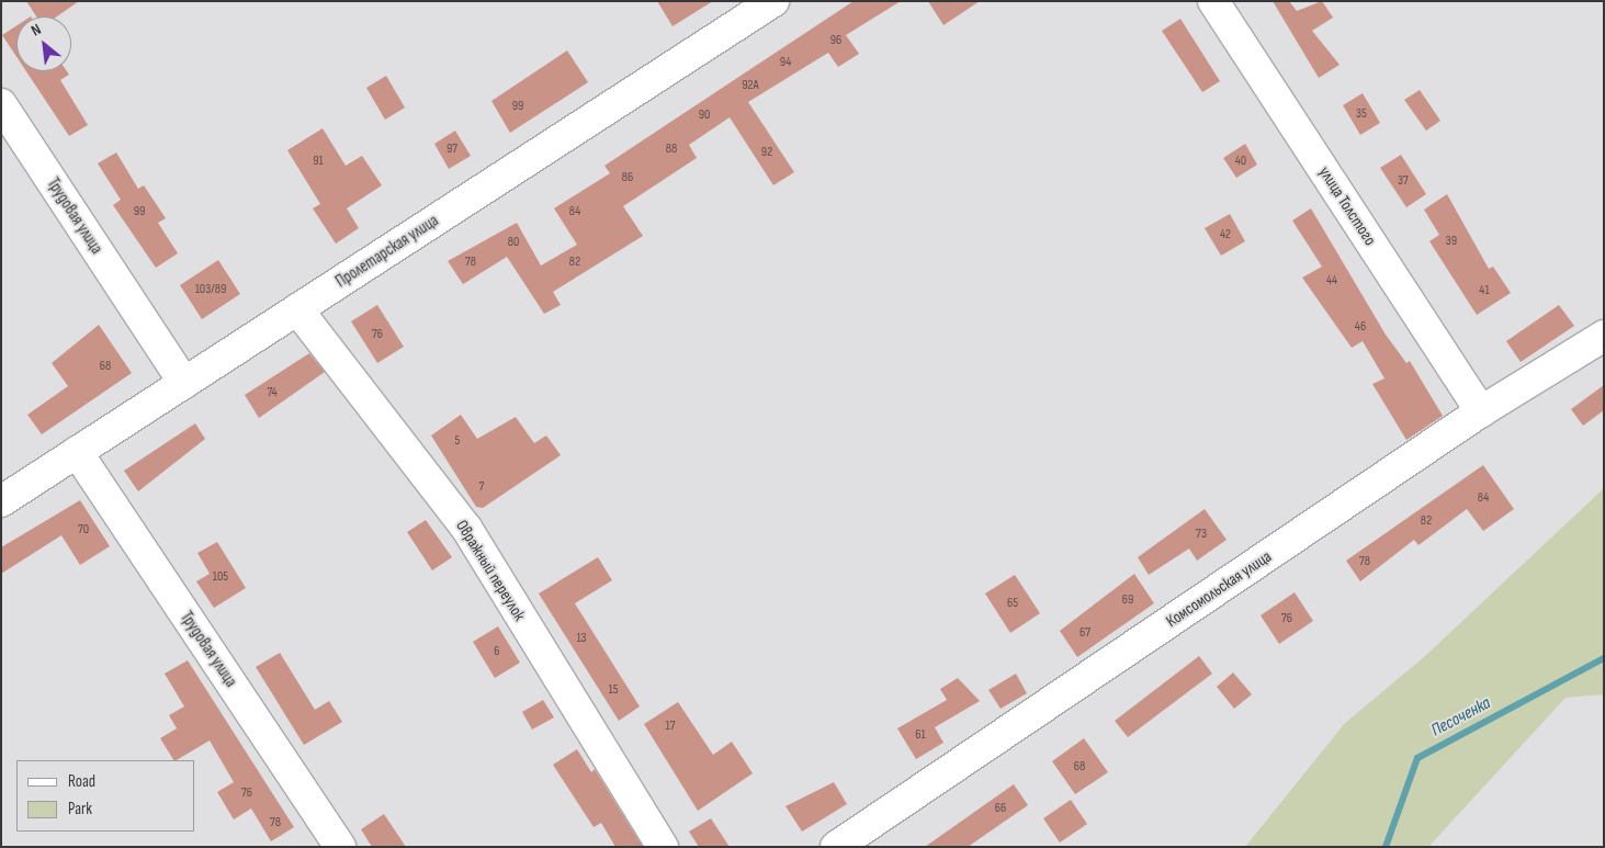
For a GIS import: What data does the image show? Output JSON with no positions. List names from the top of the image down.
{
  "streets": {
    "street": [
      "улица Толстого",
      "Трудовая улица",
      "Пролетарская улица",
      "Овражный переулок",
      "Комсомольская улица"
    ]
  },
  "crossings": [
    ["улица Толстого", "Комсомольская улица"],
    ["Трудовая улица", "Пролетарская улица"],
    ["Пролетарская улица", "Овражный переулок"]
  ],
  "water": ["Песоченка"],
  "house_numbers": [
    "96",
    "94",
    "92А",
    "99",
    "35",
    "90",
    "97",
    "88",
    "92",
    "91",
    "40",
    "86",
    "37",
    "99",
    "84",
    "42",
    "39",
    "80",
    "78",
    "82",
    "44",
    "103/89",
    "41",
    "46",
    "76",
    "68",
    "74",
    "5",
    "7",
    "84",
    "82",
    "70",
    "73",
    "78",
    "105",
    "69",
    "65",
    "76",
    "67",
    "13",
    "6",
    "15",
    "17",
    "61",
    "68",
    "76",
    "66",
    "78"
  ],
  "legend": ["Road", "Park"],
  "north": "top left"
}
